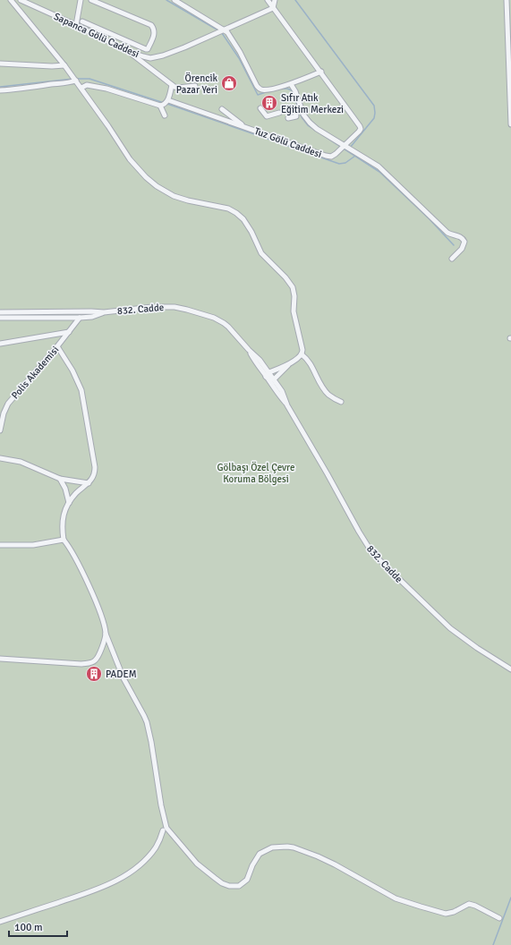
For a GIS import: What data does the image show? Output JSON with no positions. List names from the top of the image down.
{
  "streets": {
    "street": [
      "Sapanca Gölü Caddesi",
      "Tuz Gölü Caddesi",
      "832. Cadde",
      "Polis Akademisi"
    ]
  },
  "crossings": [
    ["Sapanca Gölü Caddesi", "Tuz Gölü Caddesi"],
    ["832. Cadde", "Polis Akademisi"]
  ],
  "parks": ["Gölbaşı Özel Çevre Koruma Bölgesi"],
  "places": {
    "shop": ["Örencik Pazar Yeri"],
    "building": ["Sıfır Atık Eğitim Merkezi", "PADEM"]
  },
  "scale_bar": "100 m"
}
